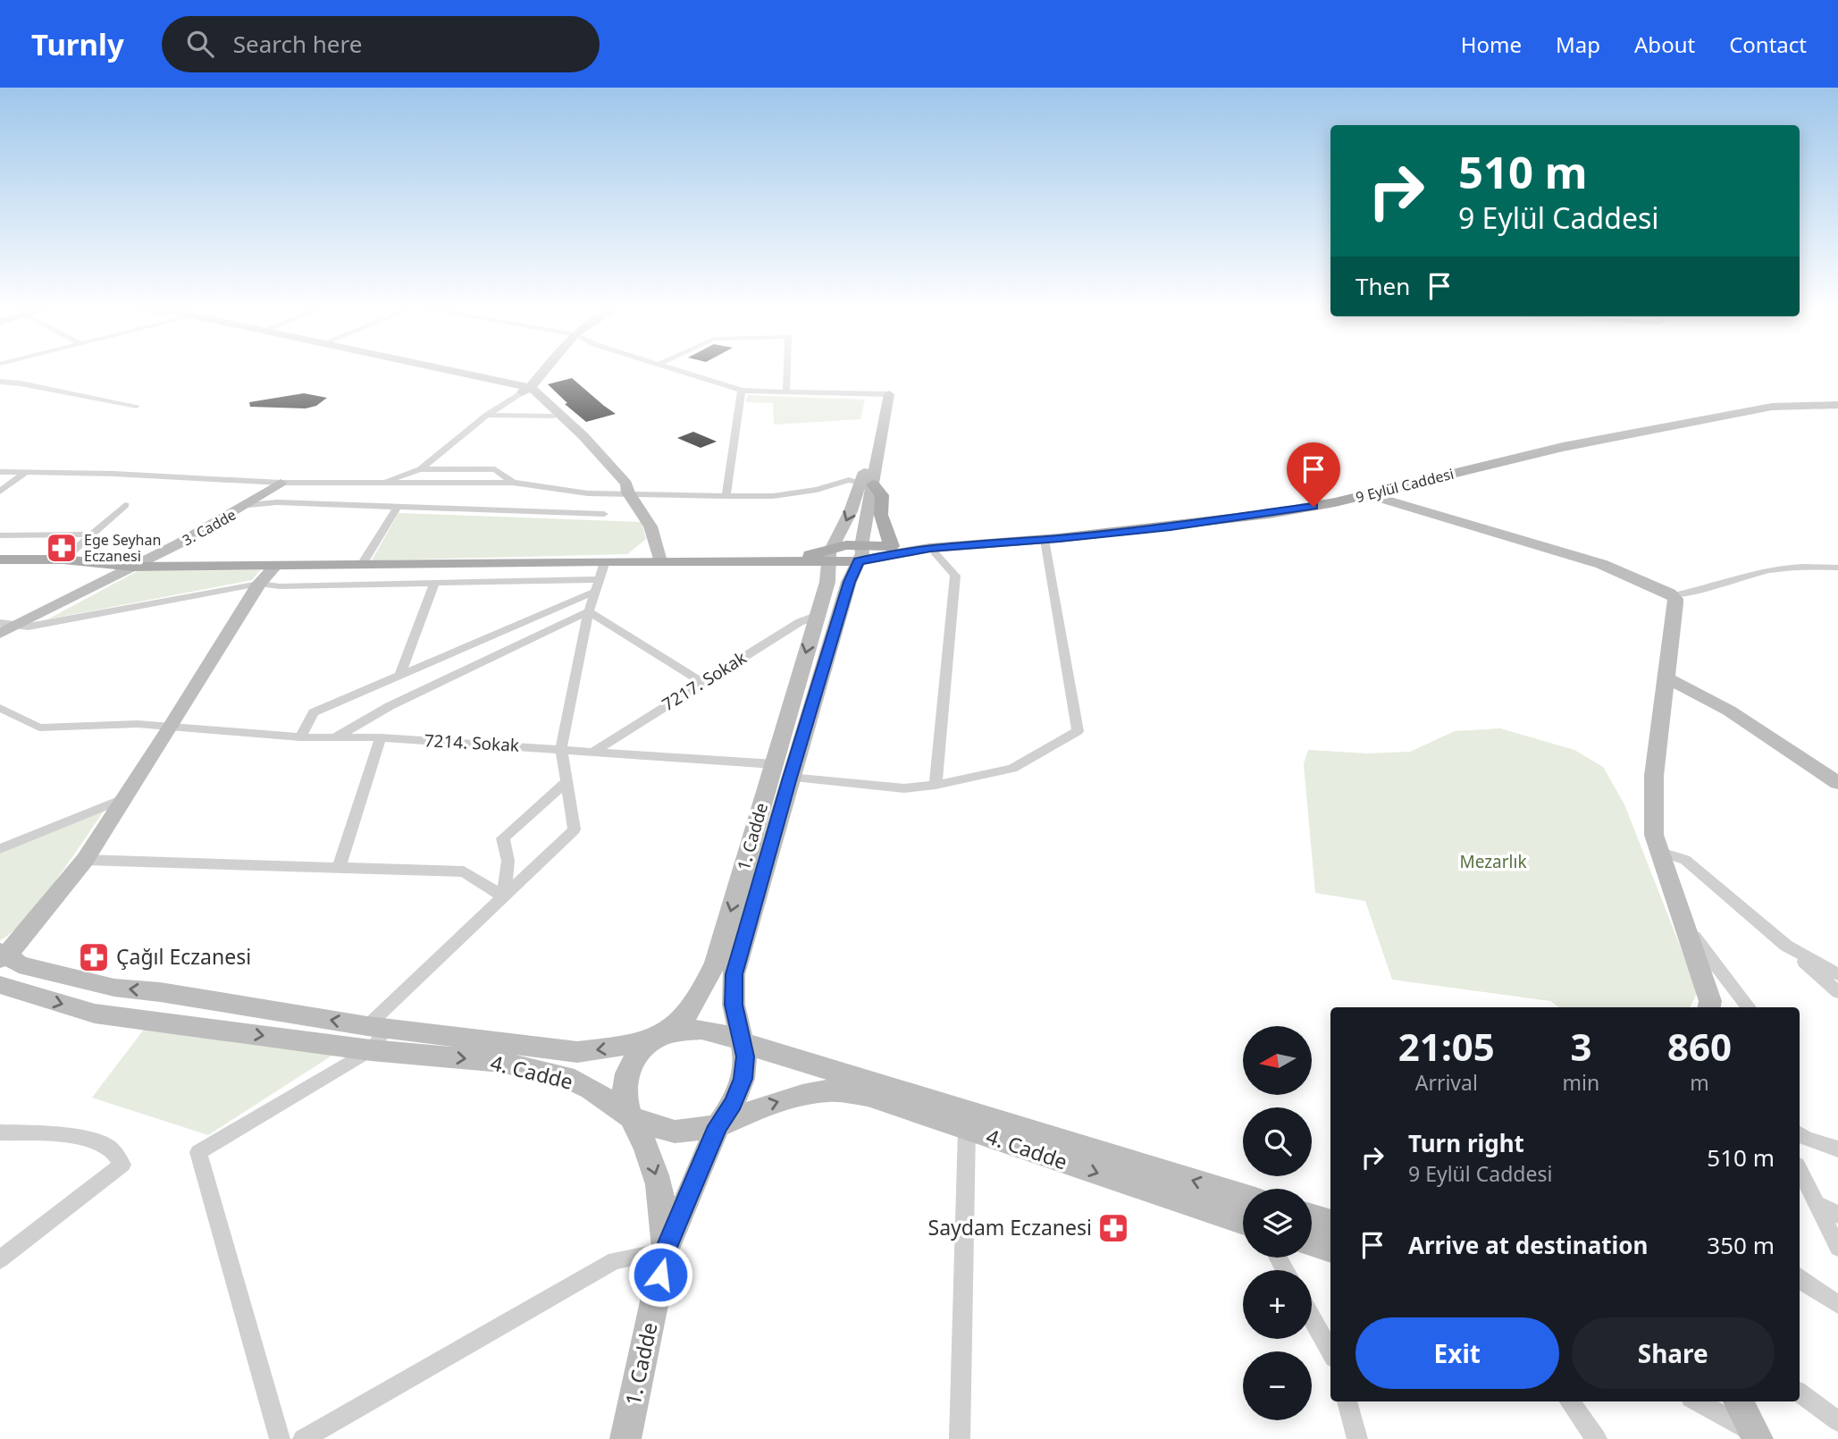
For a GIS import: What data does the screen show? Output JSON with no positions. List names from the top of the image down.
{
  "streets": {
    "main road": ["9 Eylül Caddesi"],
    "street": [
      "3. Cadde",
      "7217. Sokak",
      "7214. Sokak",
      "1. Cadde",
      "4. Cadde"
    ]
  },
  "crossings": [
    ["9 Eylül Caddesi", "1. Cadde"],
    ["7217. Sokak", "7214. Sokak"],
    ["7217. Sokak", "1. Cadde"],
    ["7214. Sokak", "1. Cadde"],
    ["1. Cadde", "4. Cadde"]
  ],
  "parks": ["Mezarlık"],
  "places": {
    "pharmacy": ["Ege Seyhan Eczanesi", "Çağıl Eczanesi", "Saydam Eczanesi"]
  },
  "north": "left",
  "page": {
    "header": "Turnly",
    "search": "Search here",
    "nav": [
      "Home",
      "Map",
      "About",
      "Contact"
    ],
    "turn": ["510 m", "9 Eylül Caddesi"],
    "then": "Then",
    "eta": [
      "21:05",
      "Arrival",
      "3",
      "min",
      "860",
      "m"
    ],
    "map_buttons": ["+", "−"],
    "list": [
      {
        "name": "Turn right",
        "note": "9 Eylül Caddesi",
        "value": "510 m"
      },
      {
        "name": "Arrive at destination",
        "value": "350 m"
      }
    ],
    "buttons": ["Exit", "Share"]
  }
}
